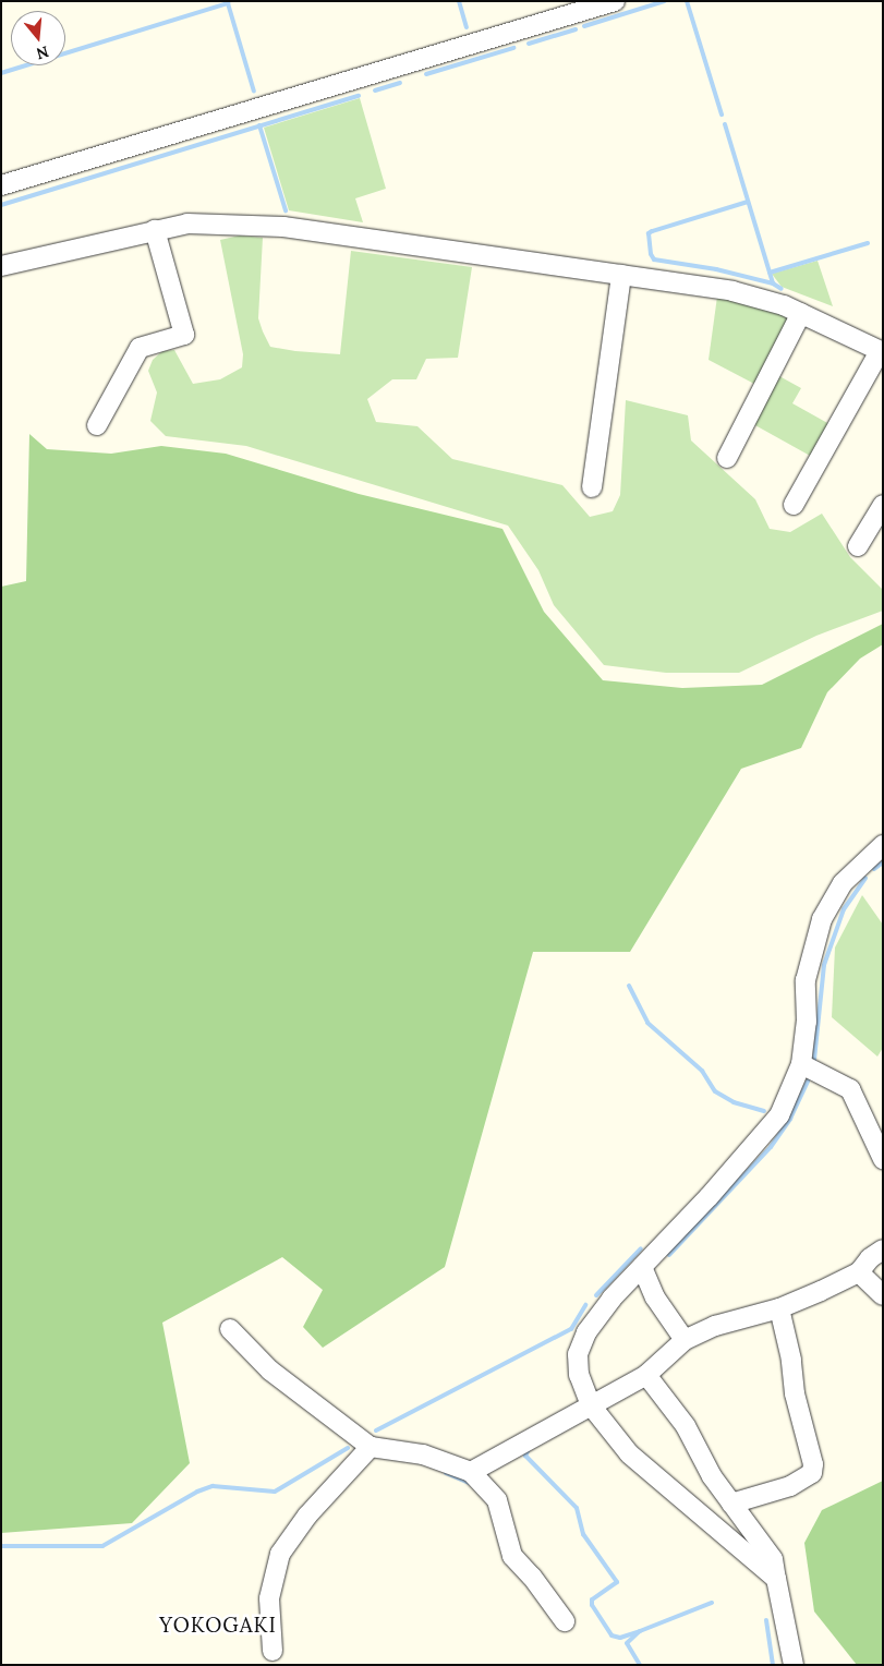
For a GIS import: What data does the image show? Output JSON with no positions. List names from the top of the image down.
{
  "districts": ["YOKOGAKI"],
  "north": "bottom"
}
